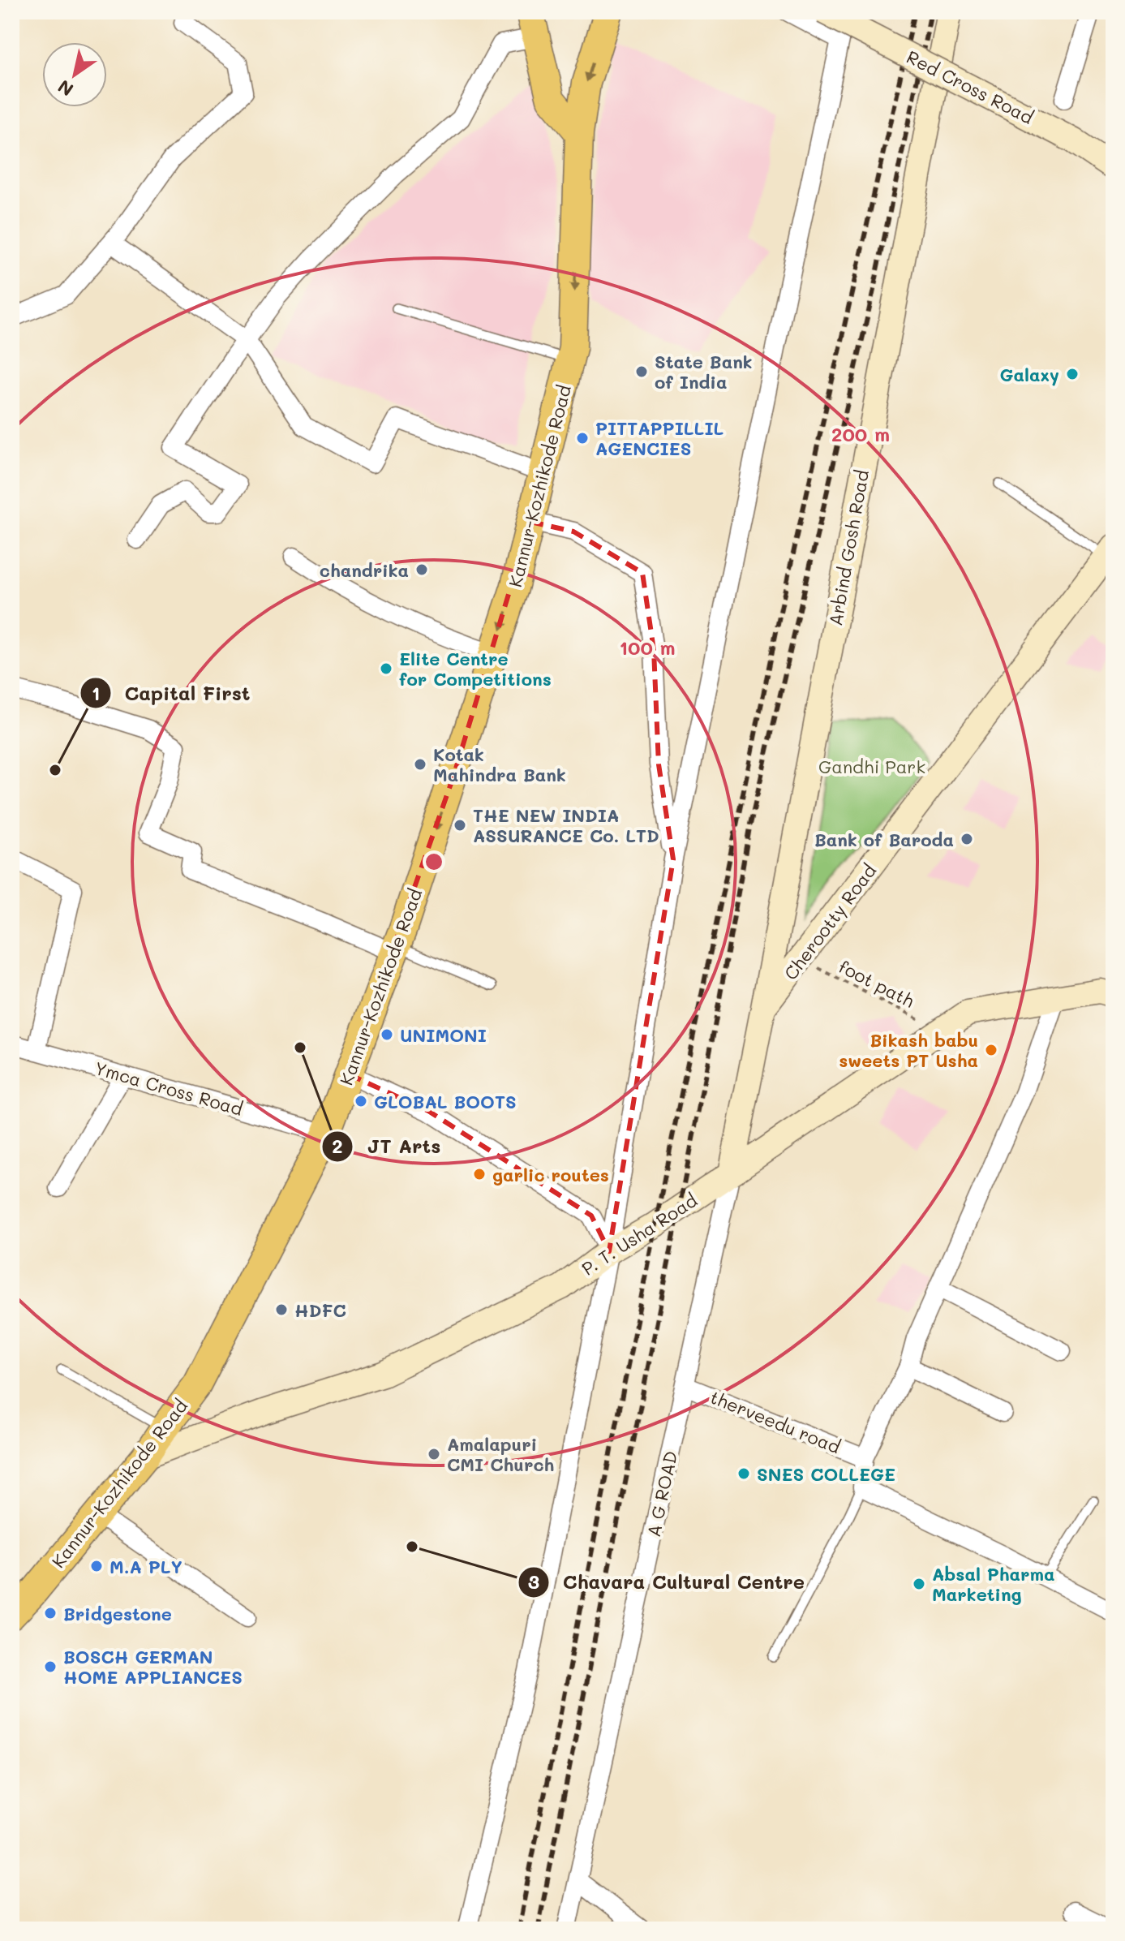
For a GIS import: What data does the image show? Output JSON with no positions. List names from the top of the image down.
{
  "streets": {
    "main road": ["Kannur-Kozhikode Road"],
    "street": [
      "Red Cross Road",
      "Arbind Gosh Road",
      "Cherootty Road",
      "Ymca Cross Road",
      "P. T. Usha Road",
      "therveedu road",
      "A G ROAD"
    ],
    "path": ["foot path"]
  },
  "crossings": [
    ["Kannur-Kozhikode Road", "Ymca Cross Road"],
    ["Kannur-Kozhikode Road", "P. T. Usha Road"],
    ["Arbind Gosh Road", "Cherootty Road"],
    ["Cherootty Road", "foot path"],
    ["Cherootty Road", "P. T. Usha Road"],
    ["Cherootty Road", "A G ROAD"],
    ["foot path", "P. T. Usha Road"],
    ["P. T. Usha Road", "A G ROAD"],
    ["therveedu road", "A G ROAD"]
  ],
  "one_way": ["Kannur-Kozhikode Road"],
  "parks": ["Gandhi Park"],
  "places": [
    "State Bank of India",
    "Galaxy",
    "PITTAPPILLIL AGENCIES",
    "chandrika",
    "Elite Centre for Competitions",
    "Kotak Mahindra Bank",
    "Capital First",
    "THE NEW INDIA ASSURANCE Co. LTD",
    "Bank of Baroda",
    "UNIMONI",
    "JT Arts",
    "Bikash babu sweets PT Usha",
    "GLOBAL BOOTS",
    "garlic routes",
    "HDFC",
    "Amalapuri CMI Church",
    "SNES COLLEGE",
    "Chavara Cultural Centre",
    "M.A PLY",
    "Absal Pharma Marketing",
    "Bridgestone",
    "BOSCH GERMAN HOME APPLIANCES"
  ],
  "north": "bottom left",
  "rings": ["200 m", "100 m"]
}
